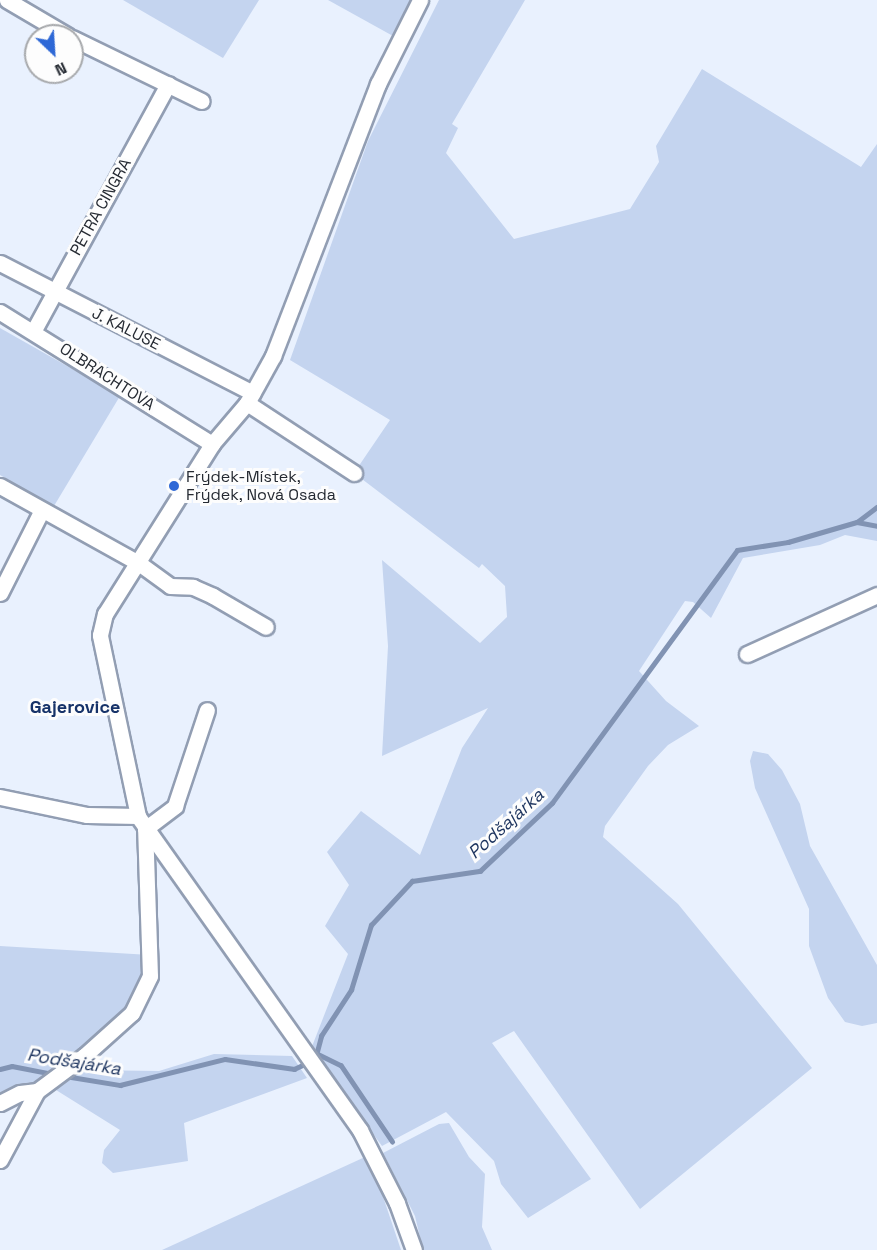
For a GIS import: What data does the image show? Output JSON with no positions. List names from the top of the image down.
{
  "streets": {
    "street": ["PETRA CINGRA", "J. KALUSE", "OLBRACHTOVA"]
  },
  "crossings": [
    ["PETRA CINGRA", "J. KALUSE"],
    ["PETRA CINGRA", "OLBRACHTOVA"]
  ],
  "districts": ["Gajerovice"],
  "water": ["Podšajárka"],
  "places": ["Frýdek-Místek, Frýdek, Nová Osada"],
  "north": "bottom right"
}
